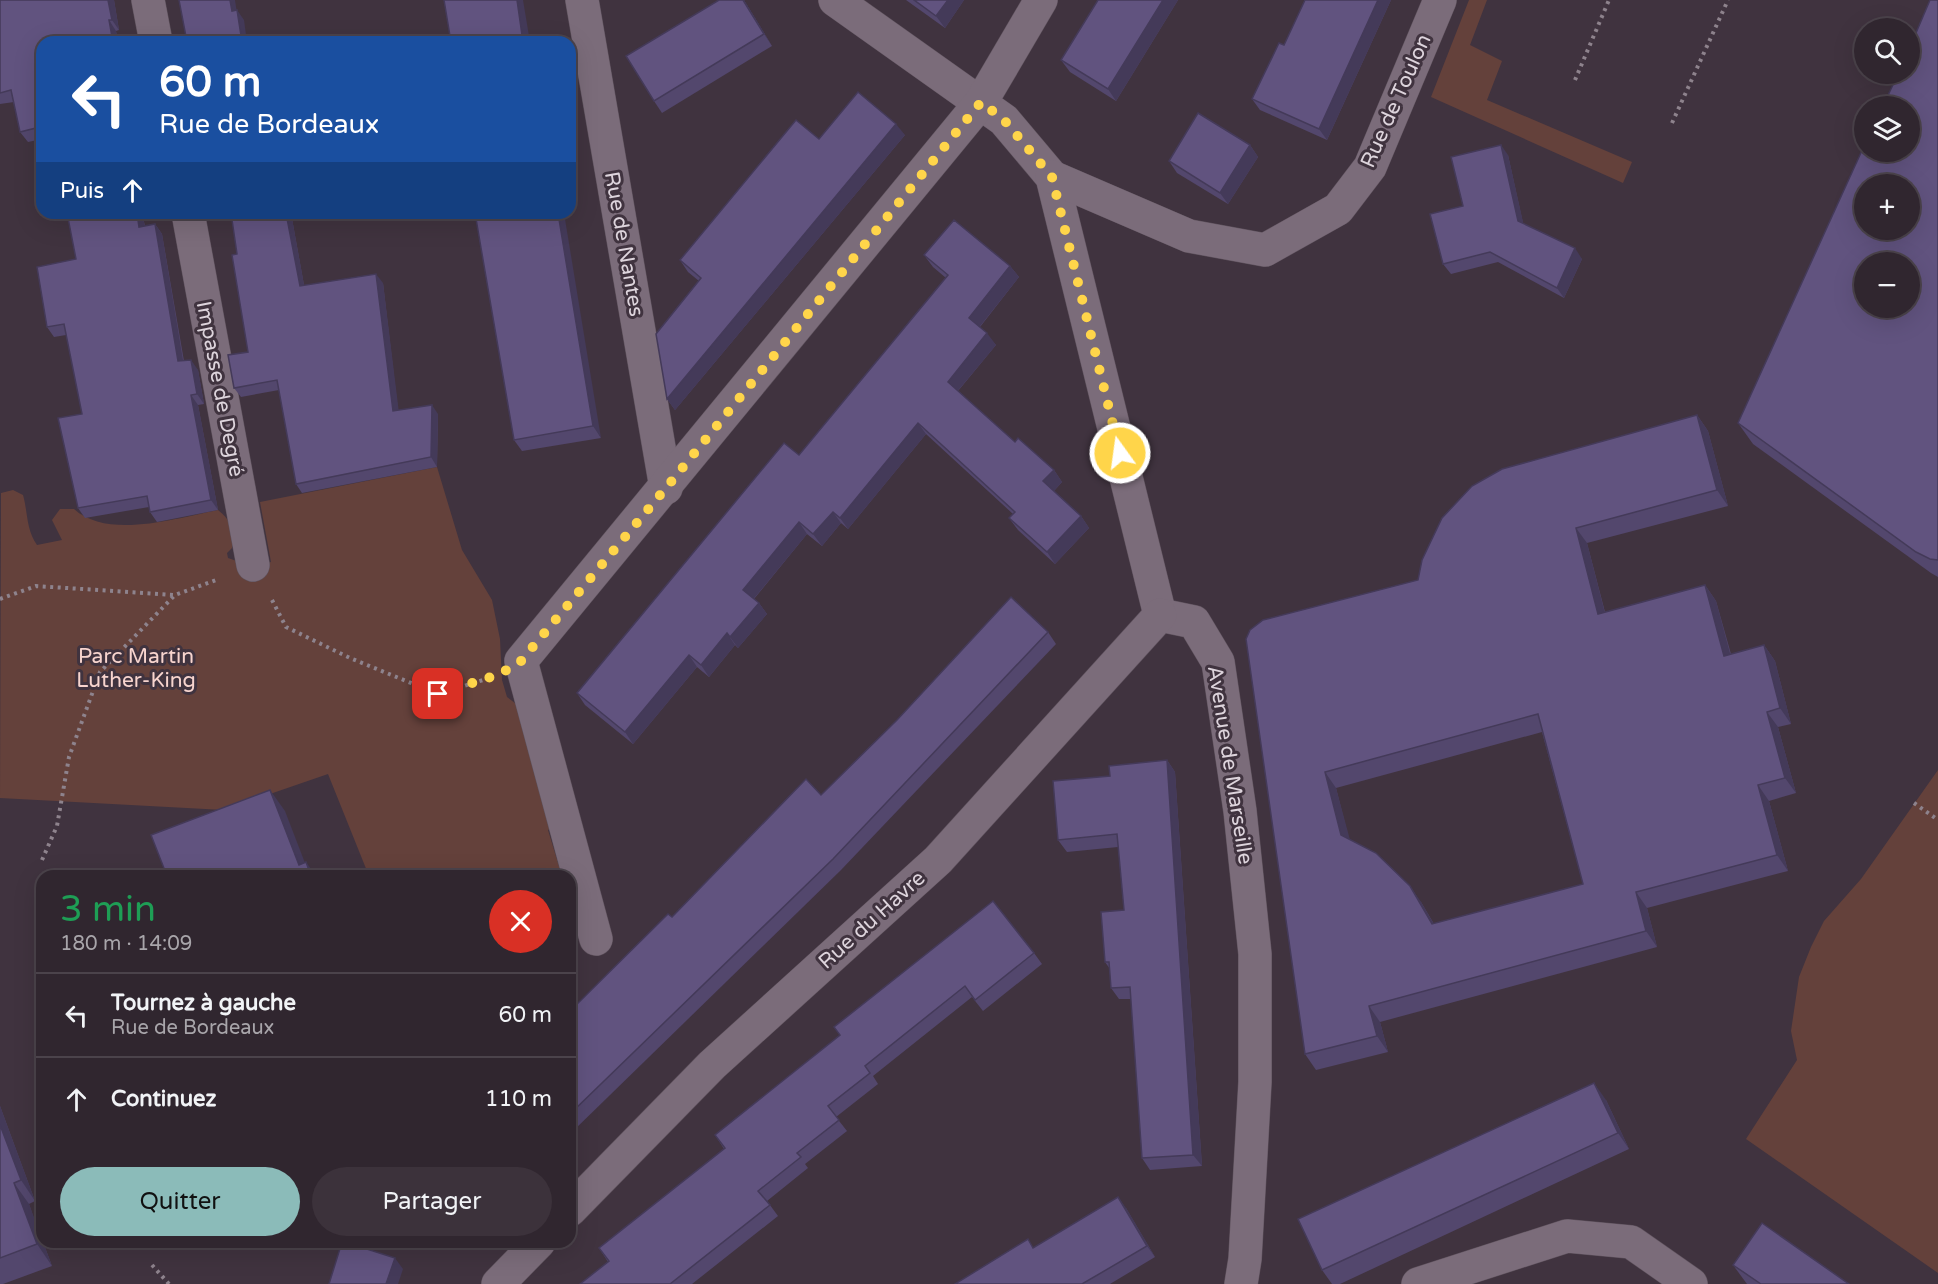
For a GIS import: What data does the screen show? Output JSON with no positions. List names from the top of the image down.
{
  "streets": {
    "street": [
      "Rue de Toulon",
      "Rue de Nantes",
      "Impasse de Degré",
      "Avenue de Marseille",
      "Rue du Havre"
    ]
  },
  "crossings": [
    ["Avenue de Marseille", "Rue du Havre"]
  ],
  "parks": ["Parc Martin Luther-King"],
  "page": {
    "map_buttons": ["+", "−"],
    "turn": ["60 m", "Rue de Bordeaux"],
    "then": "Puis",
    "heading": ["3 min", "180 m · 14:09"],
    "list": [
      {
        "name": "Tournez à gauche",
        "note": "Rue de Bordeaux",
        "value": "60 m"
      },
      {
        "name": "Continuez",
        "value": "110 m"
      }
    ],
    "buttons": ["Quitter", "Partager"]
  }
}
